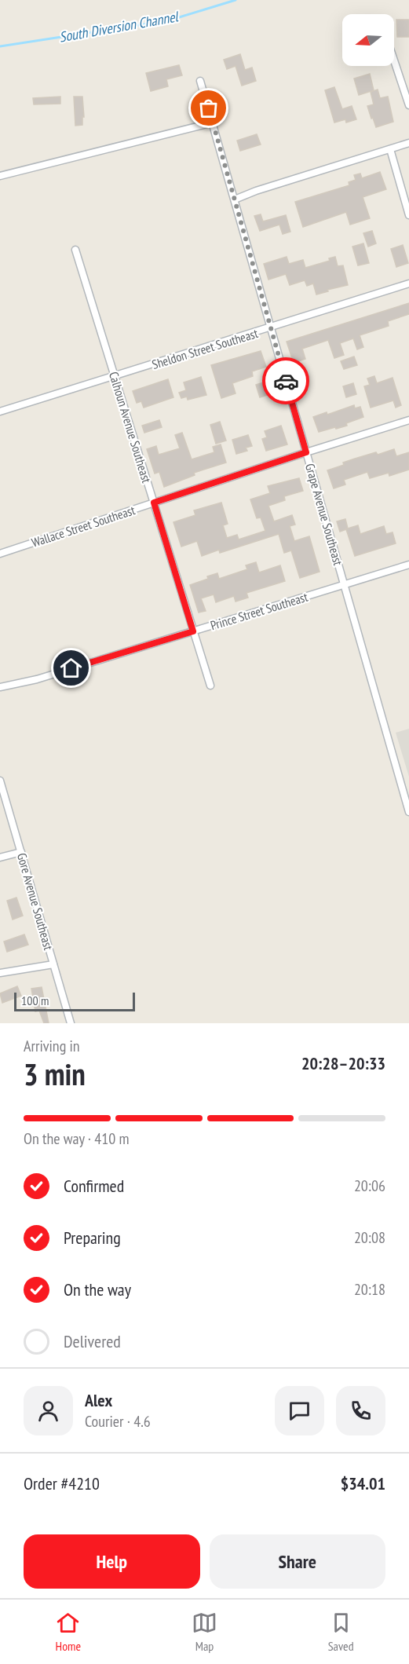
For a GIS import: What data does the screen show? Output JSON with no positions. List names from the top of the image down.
{
  "streets": {
    "street": [
      "Sheldon Street Southeast",
      "Calhoun Avenue Southeast",
      "Grape Avenue Southeast",
      "Wallace Street Southeast",
      "Prince Street Southeast",
      "Gore Avenue Southeast"
    ]
  },
  "crossings": [
    ["Sheldon Street Southeast", "Calhoun Avenue Southeast"],
    ["Sheldon Street Southeast", "Grape Avenue Southeast"],
    ["Calhoun Avenue Southeast", "Wallace Street Southeast"],
    ["Calhoun Avenue Southeast", "Prince Street Southeast"],
    ["Grape Avenue Southeast", "Wallace Street Southeast"],
    ["Grape Avenue Southeast", "Prince Street Southeast"]
  ],
  "water": ["South Diversion Channel"],
  "scale_bar": "100 m",
  "north": "left",
  "page": {
    "scale": "100 m",
    "heading": ["3 min", "Arriving in", "20:28–20:33"],
    "panel": [
      "Alex",
      "Courier · 4.6",
      "Order #4210",
      "$34.01"
    ],
    "bar": "On the way · 410 m",
    "list": [
      ["Confirmed", "20:06"],
      ["Preparing", "20:08"],
      ["On the way", "20:18"],
      "Delivered"
    ],
    "buttons": ["Help", "Share"],
    "tabs": ["Home", "Map", "Saved"]
  }
}
